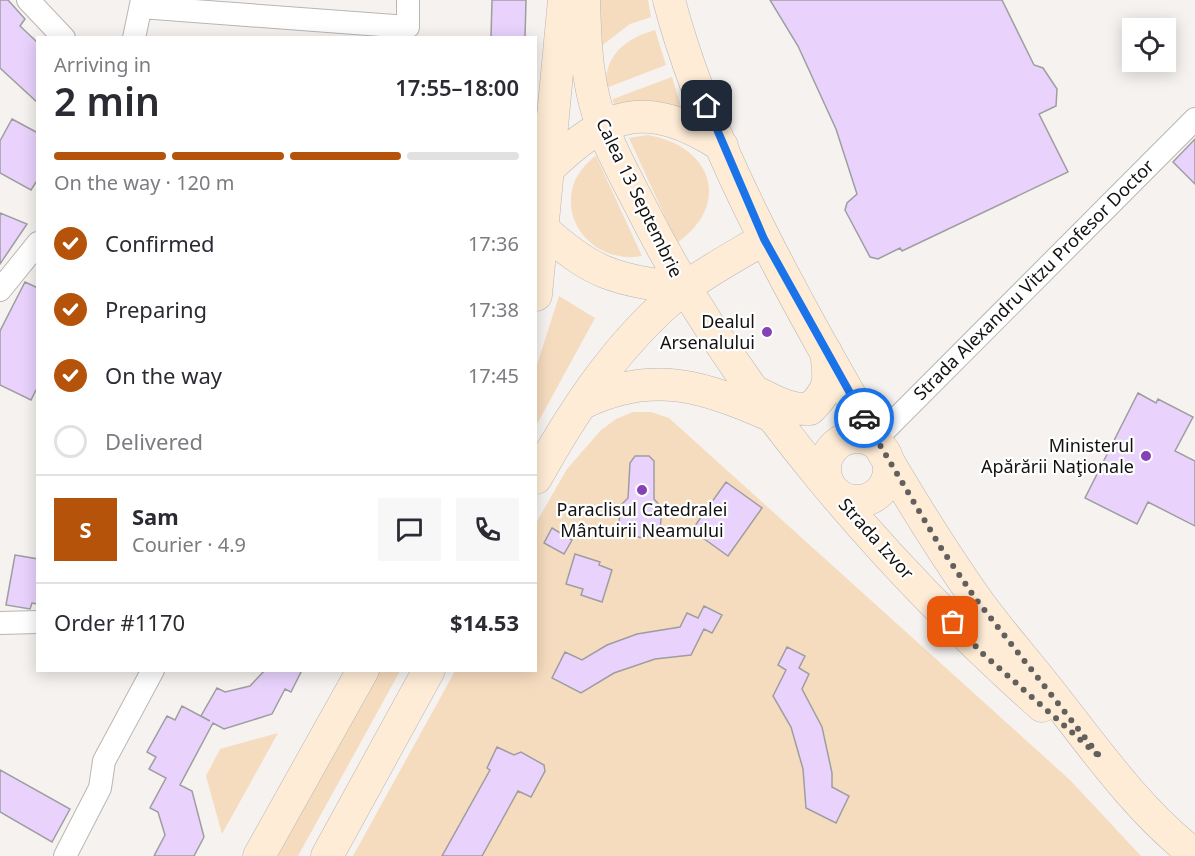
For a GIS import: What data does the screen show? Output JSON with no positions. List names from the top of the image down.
{
  "streets": {
    "main road": ["Calea 13 Septembrie", "Strada Izvor"],
    "street": ["Strada Alexandru Vitzu Profesor Doctor"]
  },
  "crossings": [
    ["Calea 13 Septembrie", "Strada Izvor"],
    ["Strada Alexandru Vitzu Profesor Doctor", "Strada Izvor"]
  ],
  "places": ["Dealul Arsenalului", "Ministerul Apărării Naţionale", "Paraclisul Catedralei Mântuirii Neamului"],
  "page": {
    "heading": ["2 min", "Arriving in", "17:55–18:00"],
    "panel": [
      "Sam",
      "Courier · 4.9",
      "Order #1170",
      "$14.53"
    ],
    "bar": "On the way · 120 m",
    "list": [
      ["Confirmed", "17:36"],
      ["Preparing", "17:38"],
      ["On the way", "17:45"],
      "Delivered"
    ],
    "round": "S"
  }
}
